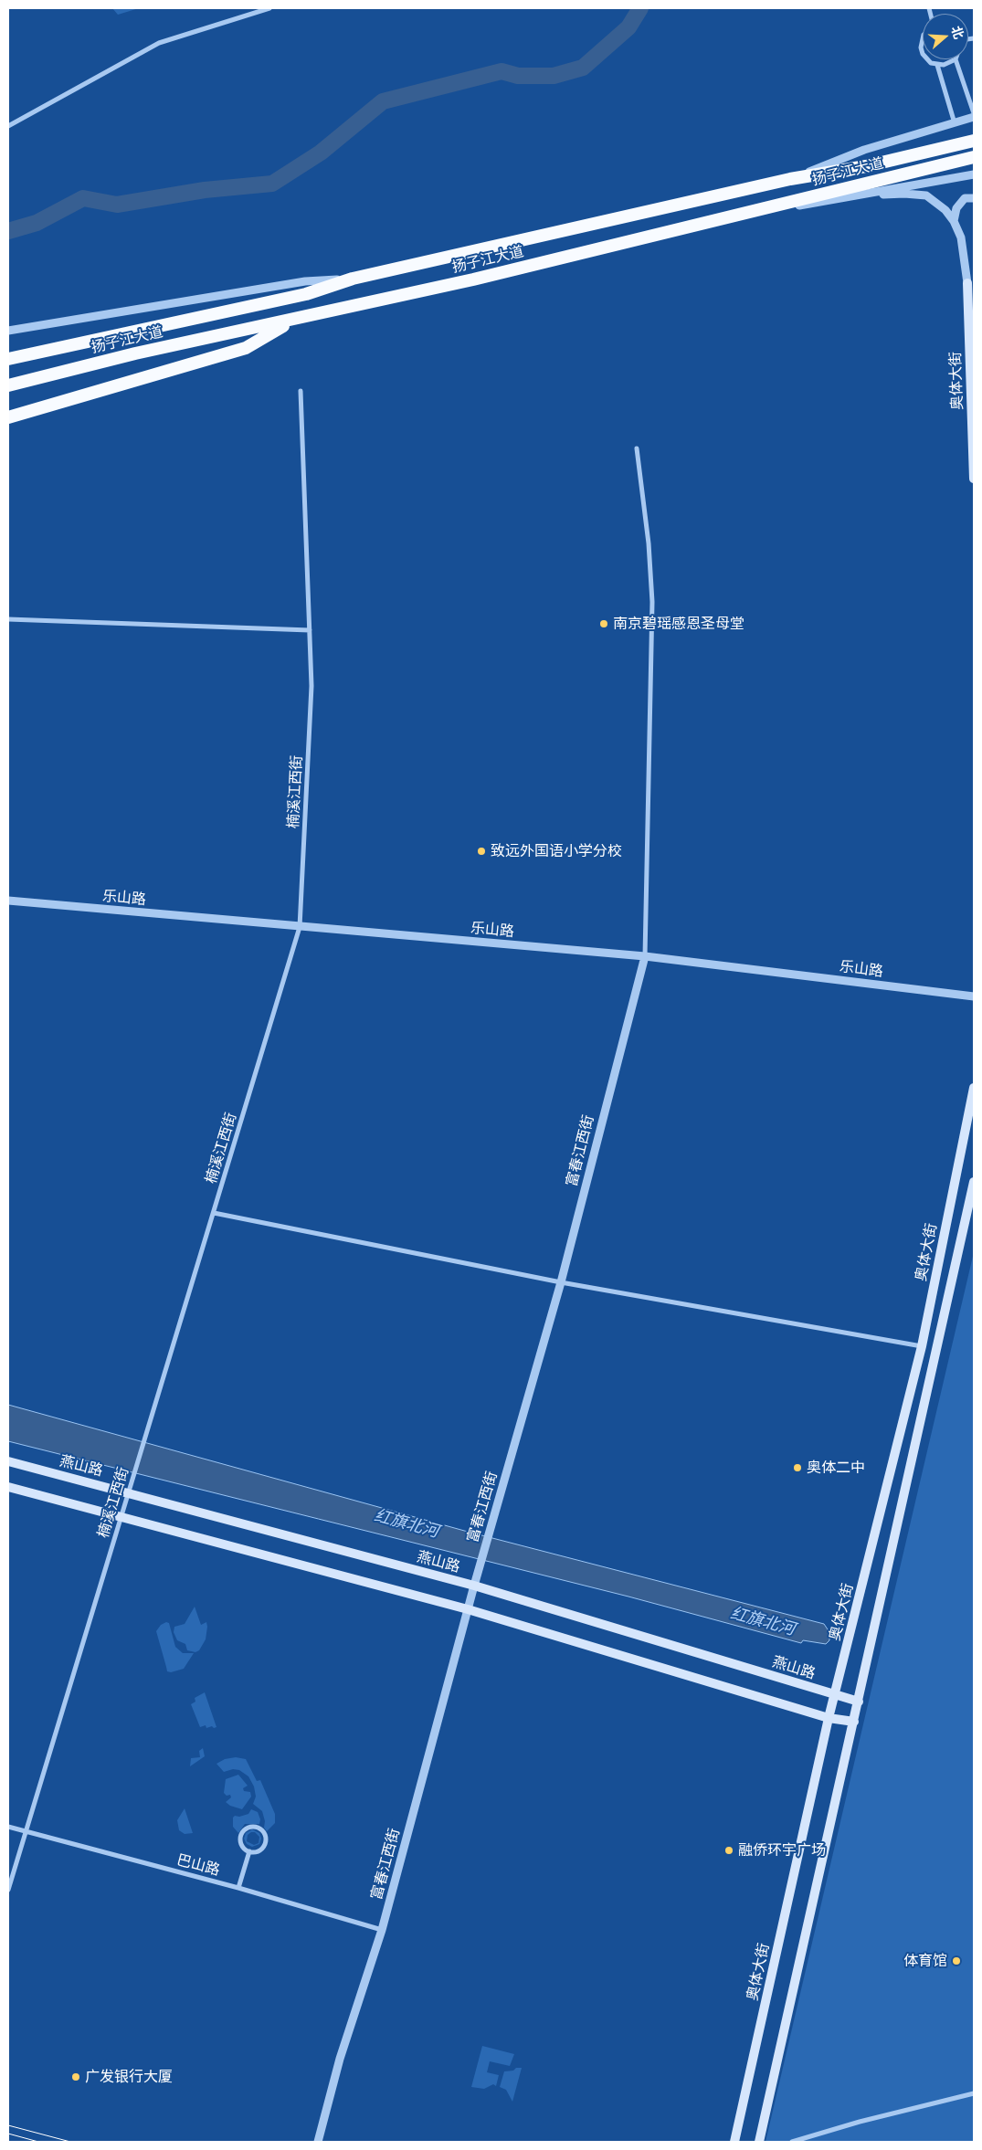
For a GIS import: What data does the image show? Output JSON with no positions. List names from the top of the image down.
{
  "streets": {
    "highway": ["扬子江大道"],
    "main road": ["奥体大街", "燕山路"],
    "street": [
      "楠溪江西街",
      "乐山路",
      "富春江西街",
      "巴山路"
    ]
  },
  "crossings": [
    ["奥体大街", "燕山路"],
    ["楠溪江西街", "乐山路"],
    ["楠溪江西街", "燕山路"],
    ["楠溪江西街", "巴山路"],
    ["乐山路", "富春江西街"],
    ["富春江西街", "燕山路"],
    ["富春江西街", "巴山路"]
  ],
  "water": ["红旗北河"],
  "places": [
    "南京碧瑶感恩圣母堂",
    "致远外国语小学分校",
    "奥体二中",
    "融侨环宇广场",
    "体育馆",
    "广发银行大厦"
  ],
  "north": "right"
}
